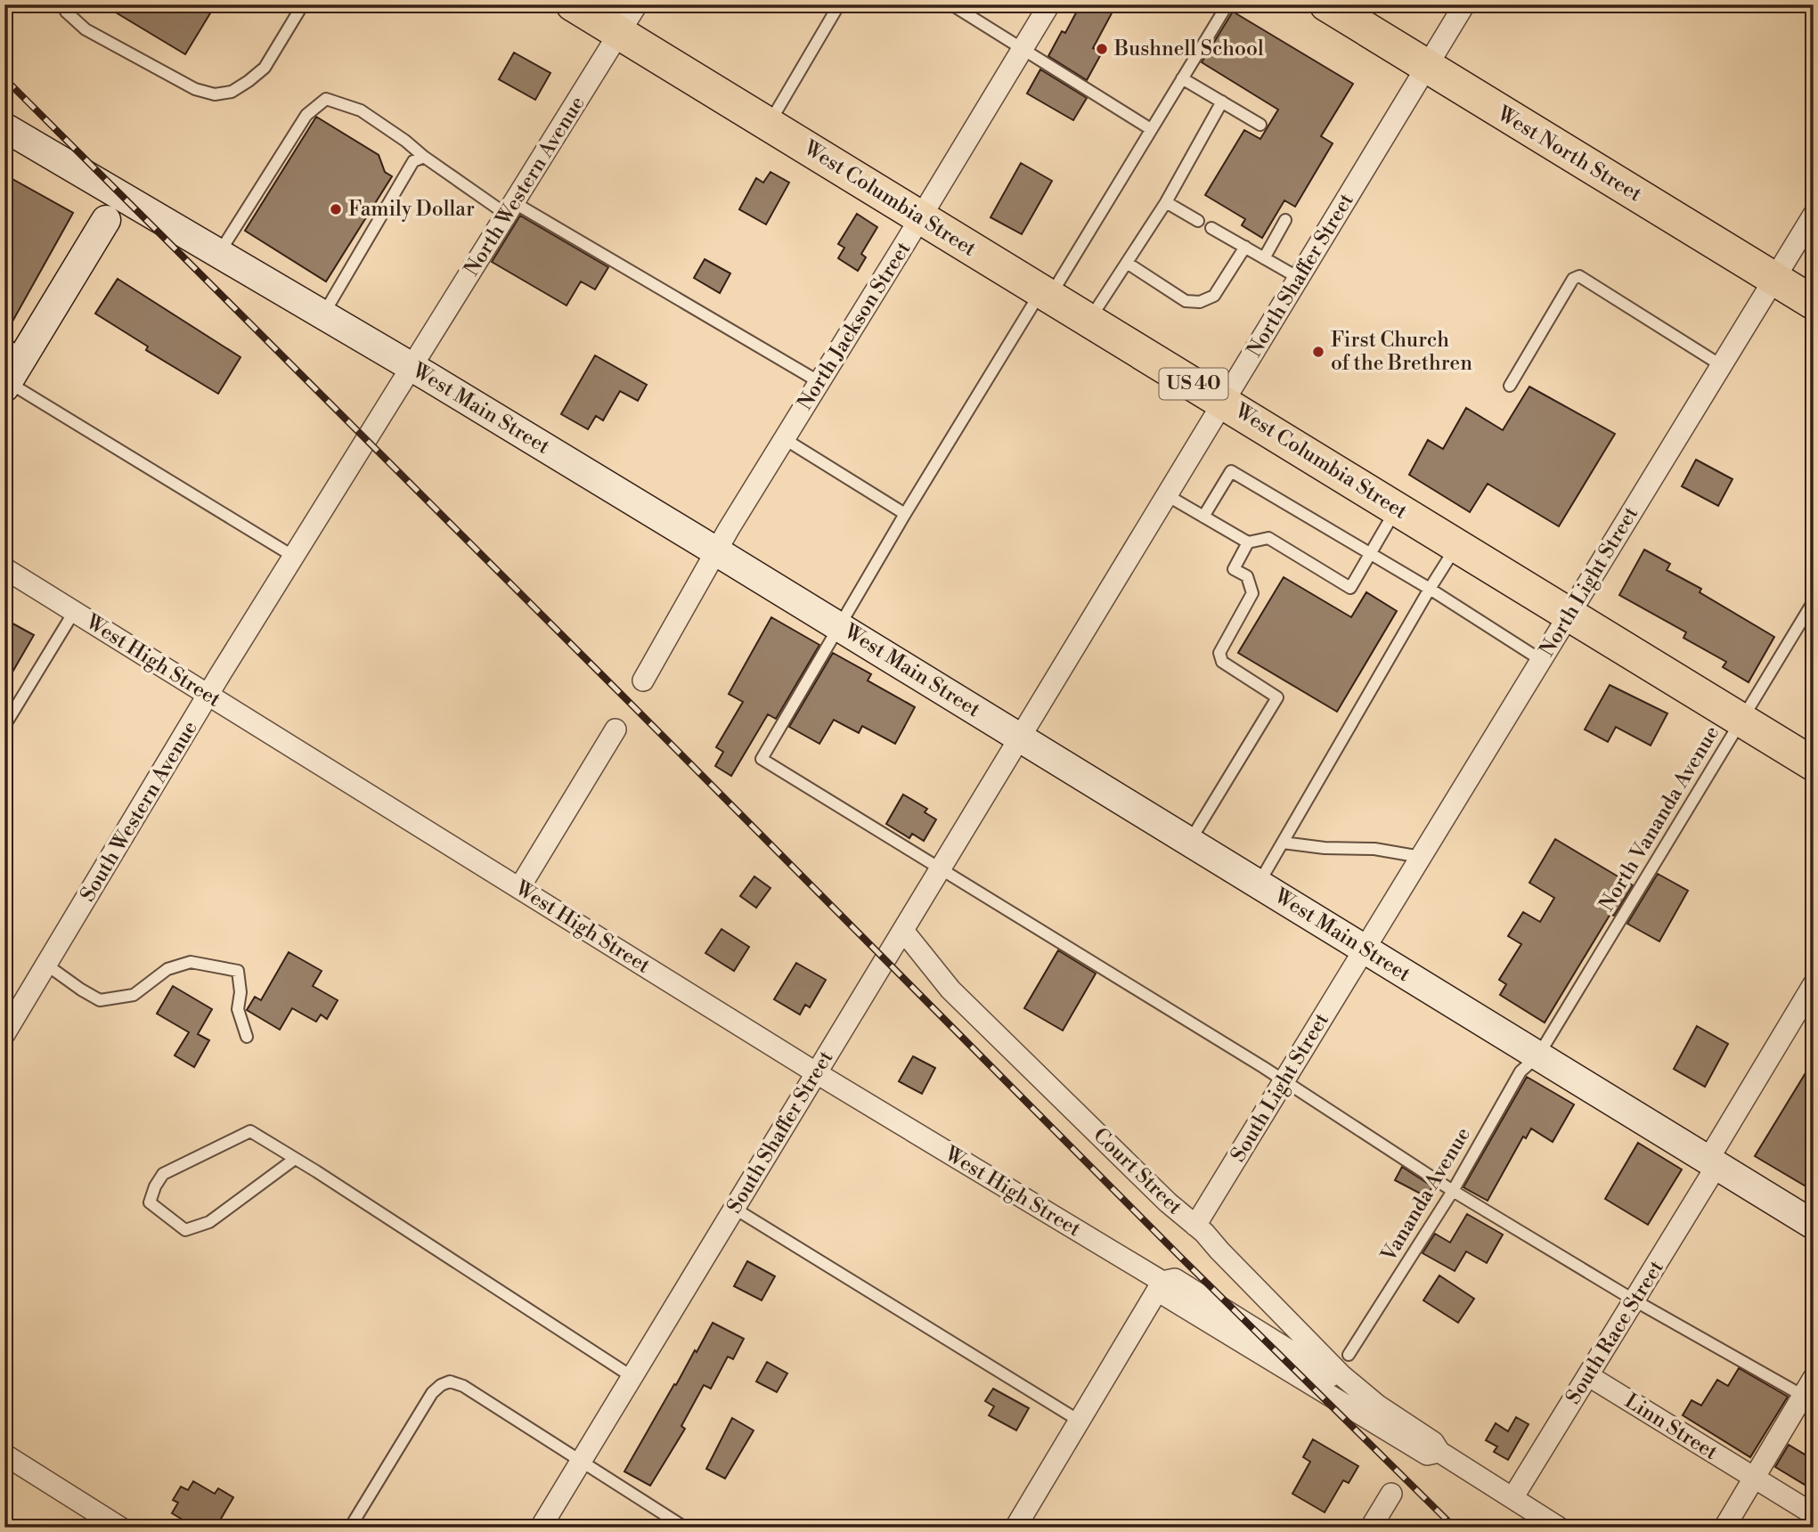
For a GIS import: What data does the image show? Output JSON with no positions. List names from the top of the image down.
{
  "streets": {
    "main road": ["West North Street", "West Columbia Street", "US 40"],
    "street": [
      "North Western Avenue",
      "North Shaffer Street",
      "North Jackson Street",
      "West Main Street",
      "North Light Street",
      "West High Street",
      "South Western Avenue",
      "South Light Street",
      "South Shaffer Street",
      "Court Street",
      "South Race Street",
      "Linn Street"
    ],
    "lane": ["North Vananda Avenue", "Vananda Avenue"]
  },
  "crossings": [
    ["West North Street", "North Shaffer Street"],
    ["West North Street", "North Light Street"],
    ["North Western Avenue", "West Columbia Street"],
    ["North Western Avenue", "West Main Street"],
    ["North Western Avenue", "South Western Avenue"],
    ["West Columbia Street", "North Shaffer Street"],
    ["West Columbia Street", "North Jackson Street"],
    ["West Columbia Street", "North Light Street"],
    ["West Columbia Street", "North Vananda Avenue"],
    ["North Shaffer Street", "West Main Street"],
    ["North Shaffer Street", "South Shaffer Street"],
    ["North Jackson Street", "West Main Street"],
    ["West Main Street", "North Light Street"],
    ["West Main Street", "South Western Avenue"],
    ["West Main Street", "North Vananda Avenue"],
    ["West Main Street", "South Light Street"],
    ["West Main Street", "South Shaffer Street"],
    ["West Main Street", "Vananda Avenue"],
    ["West Main Street", "South Race Street"],
    ["North Light Street", "South Light Street"],
    ["West High Street", "South Western Avenue"],
    ["West High Street", "South Shaffer Street"],
    ["West High Street", "Court Street"],
    ["West High Street", "South Race Street"],
    ["North Vananda Avenue", "Vananda Avenue"],
    ["South Light Street", "Court Street"],
    ["South Shaffer Street", "Court Street"],
    ["South Race Street", "Linn Street"]
  ],
  "places": ["Bushnell School", "Family Dollar", "First Church of the Brethren"]
}
